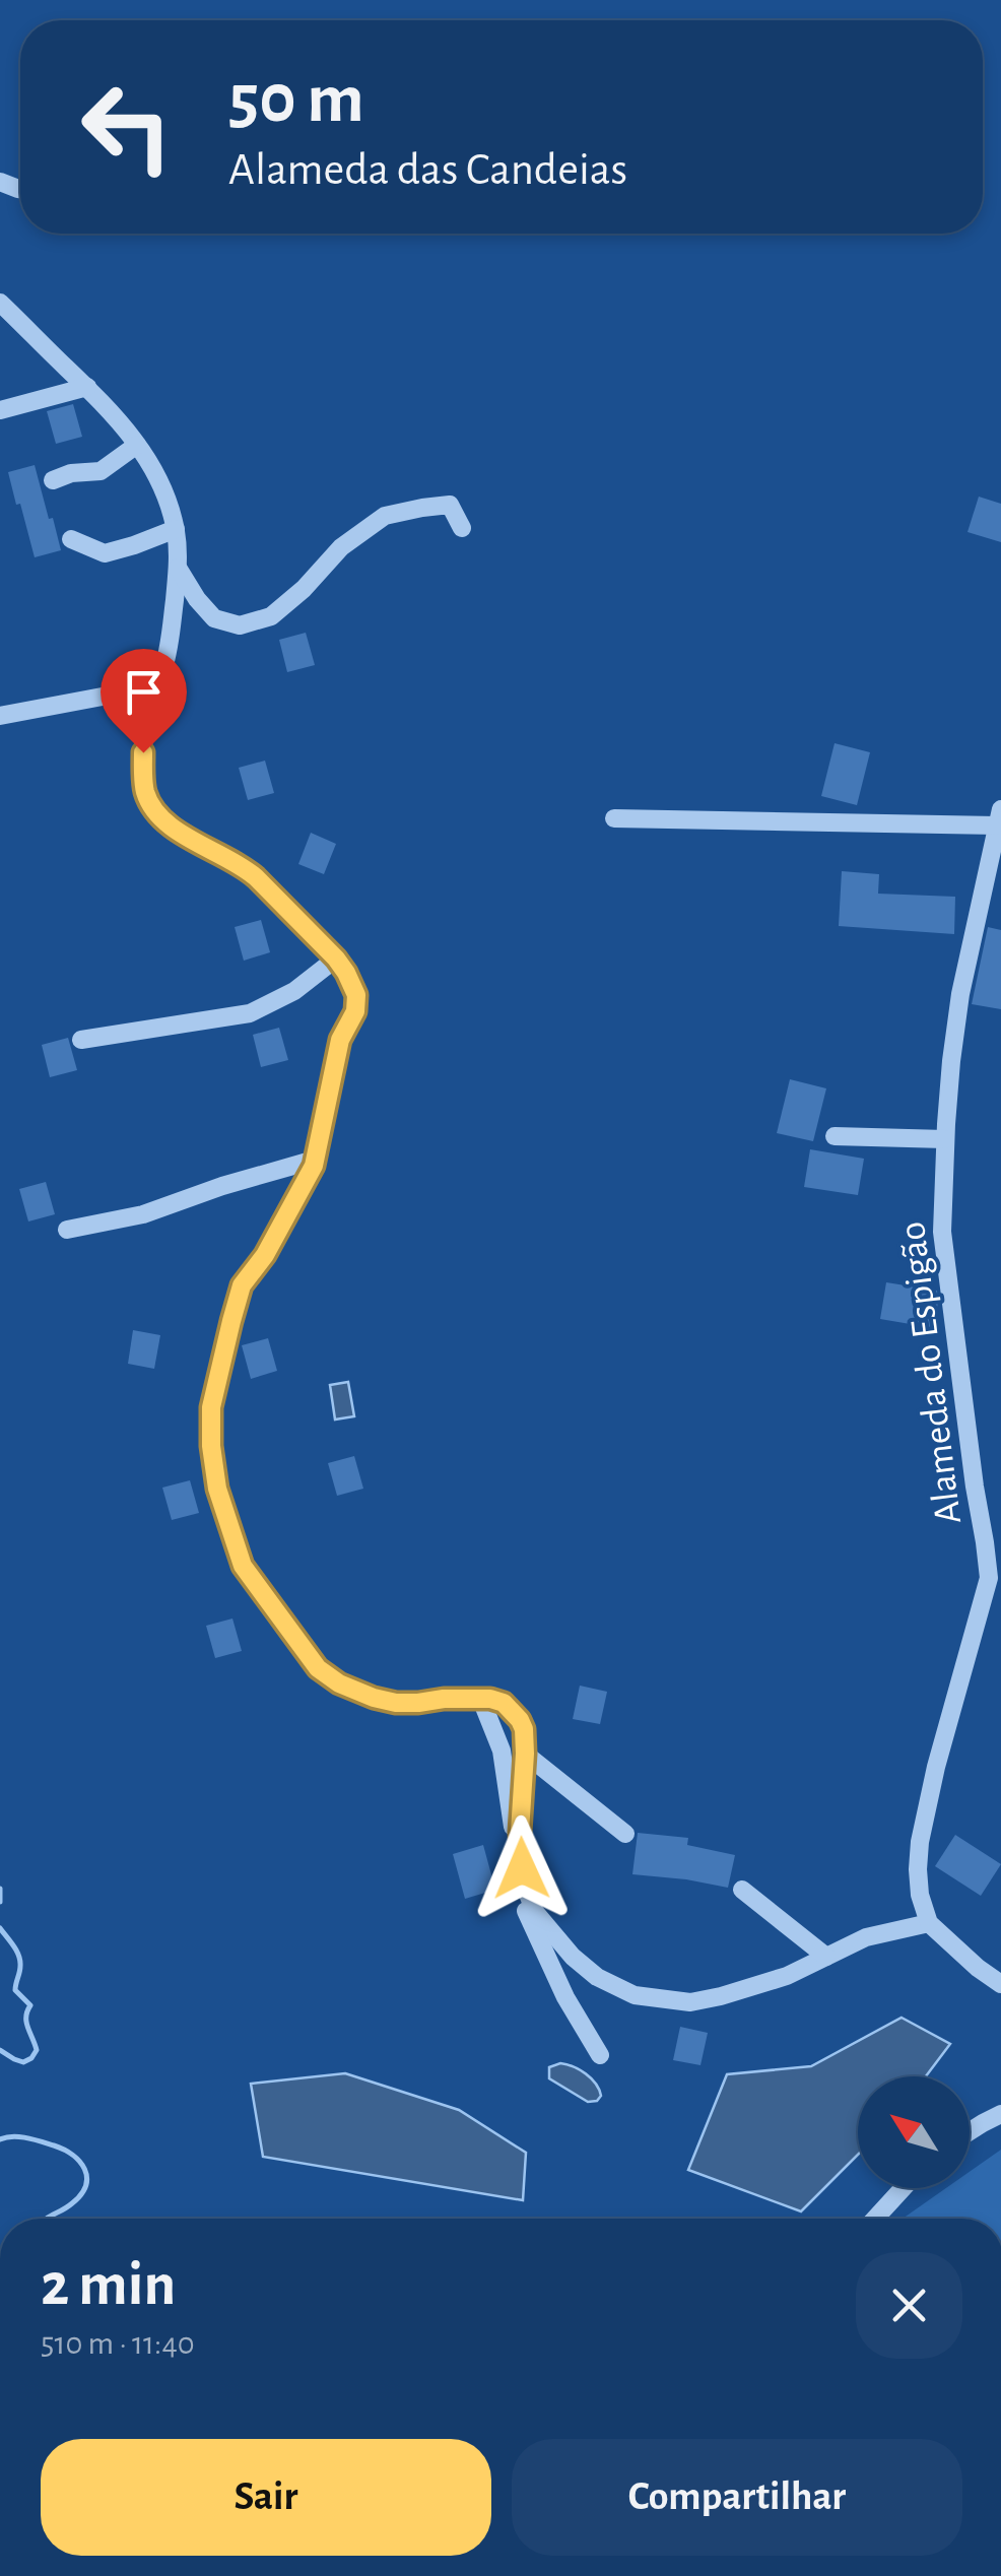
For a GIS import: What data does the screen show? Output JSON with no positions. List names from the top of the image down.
{
  "streets": {
    "street": ["Alameda do Espigão"]
  },
  "north": "top left",
  "page": {
    "turn": ["50 m", "Alameda das Candeias"],
    "heading": ["2 min", "510 m · 11:40"],
    "buttons": ["Sair", "Compartilhar"]
  }
}
